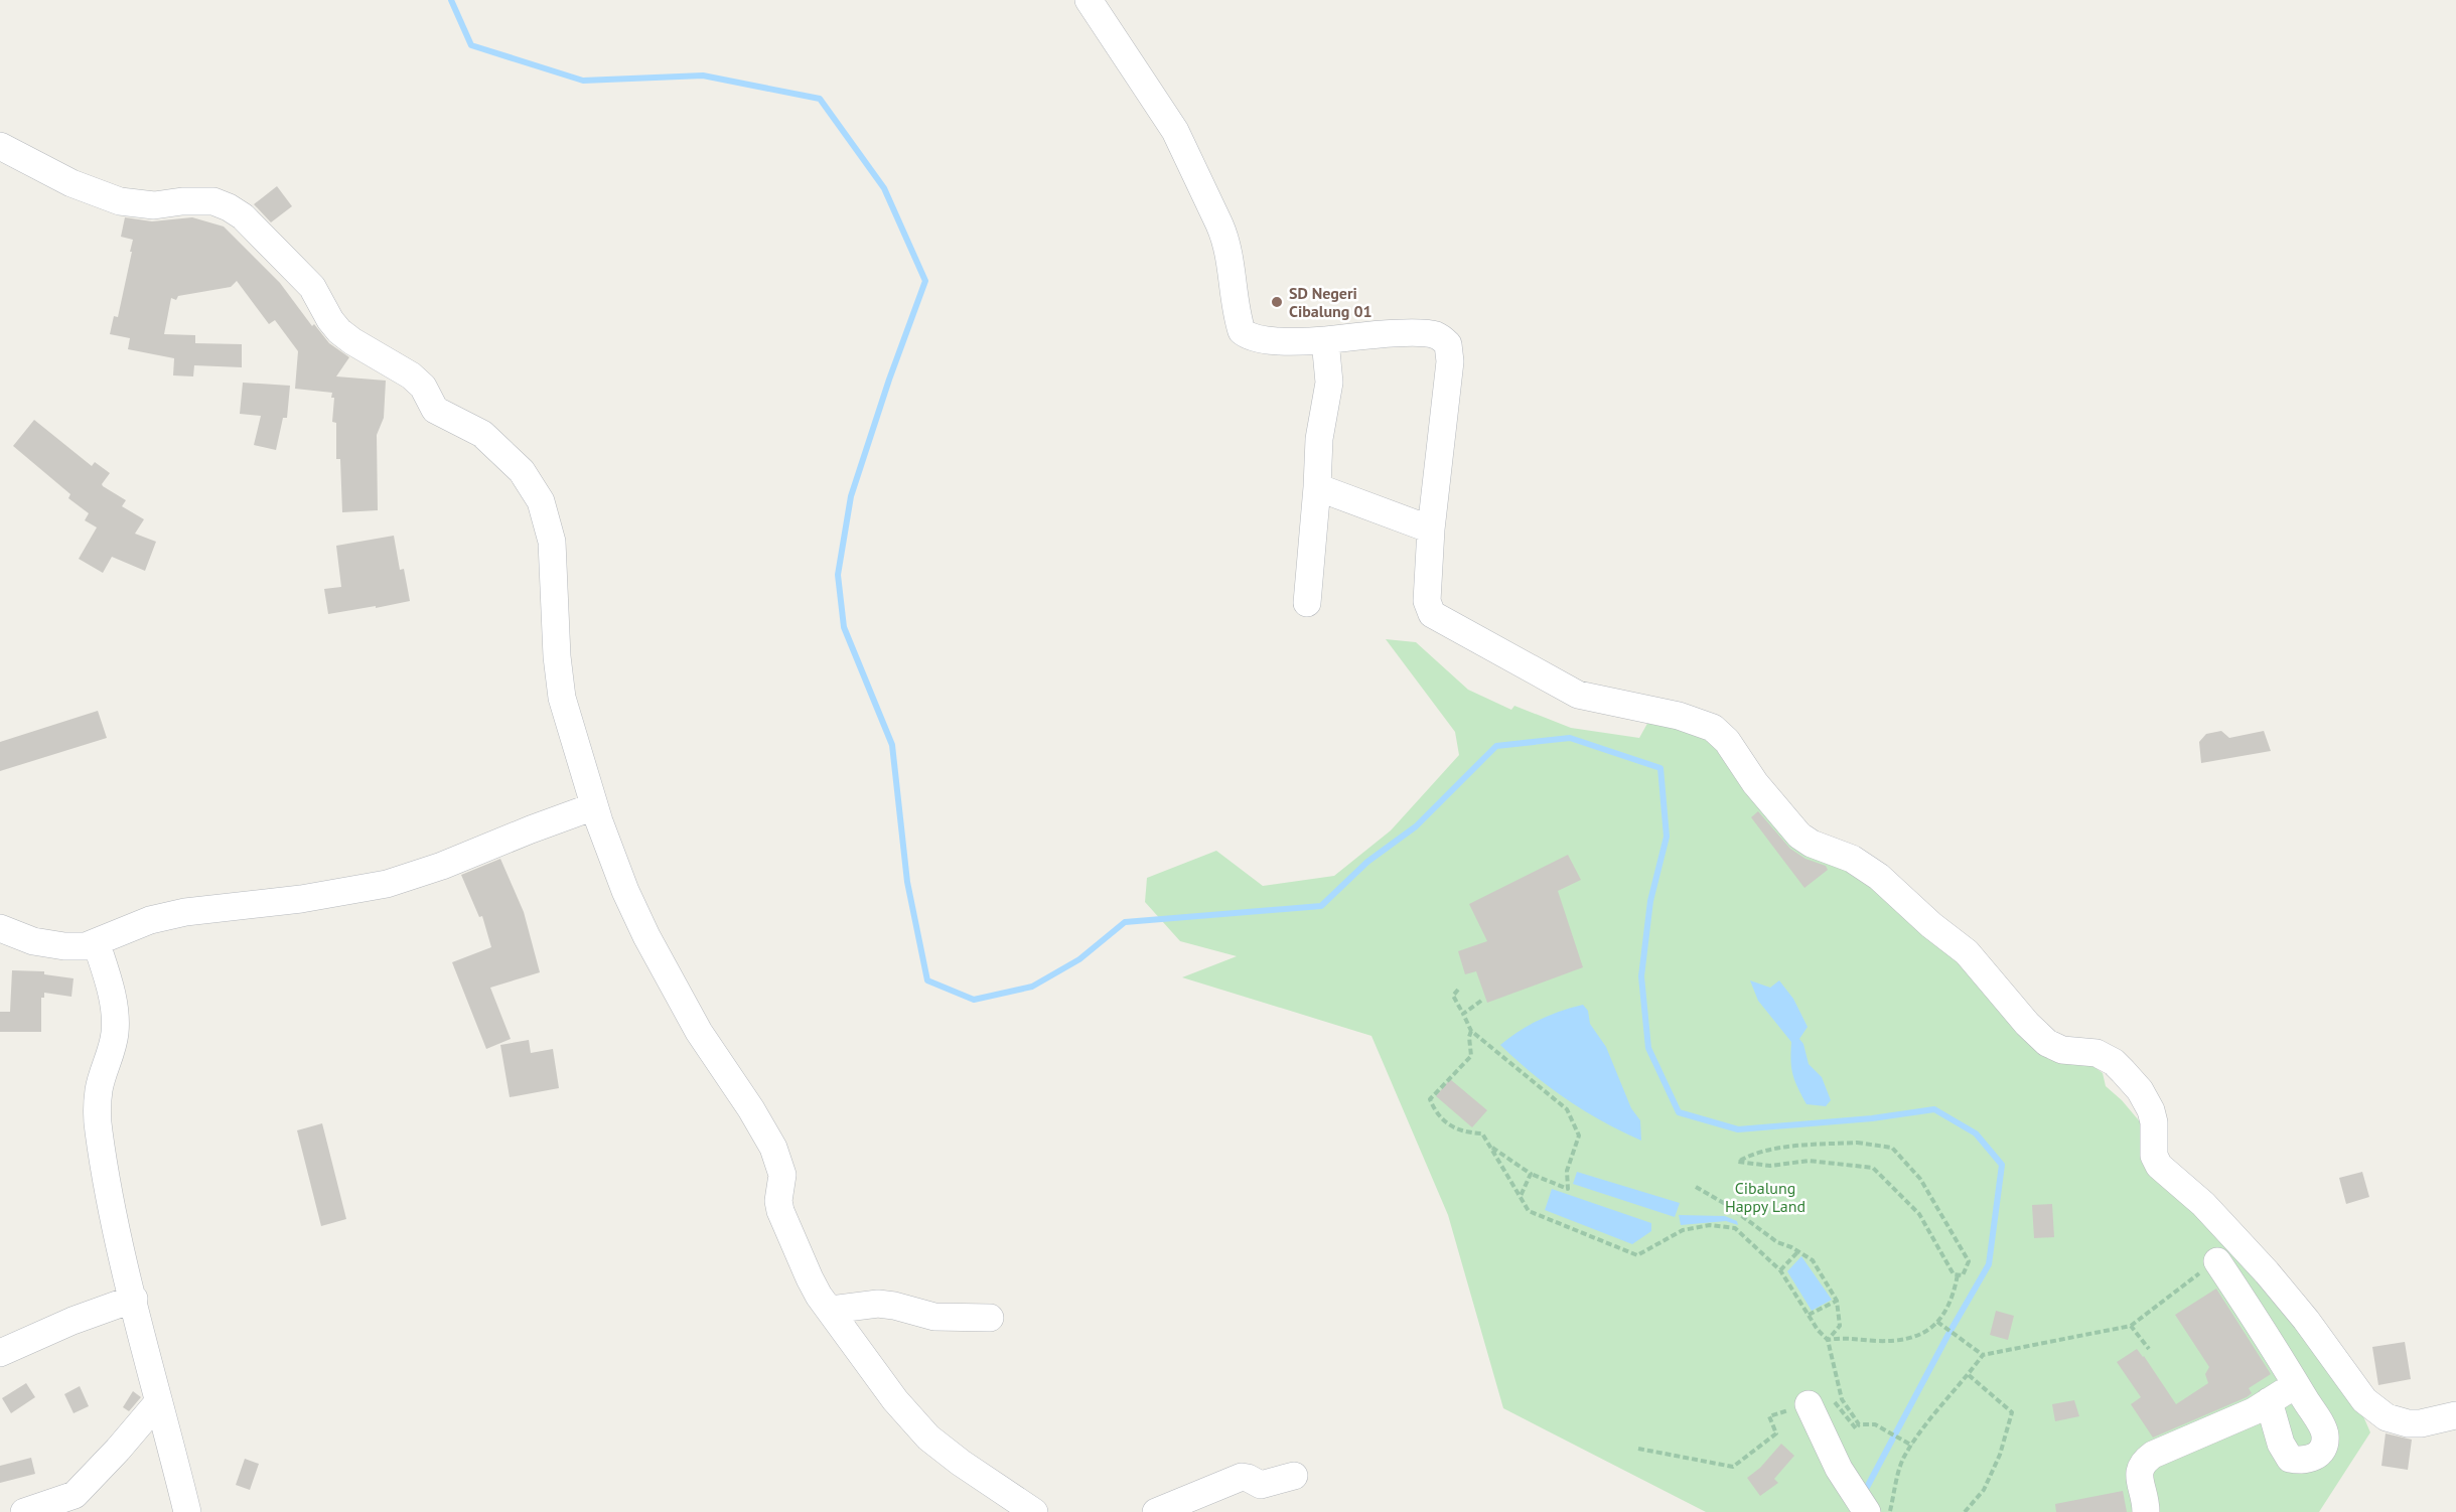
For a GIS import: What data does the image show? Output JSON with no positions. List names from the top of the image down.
{
  "parks": ["Cibalung Happy Land"],
  "places": ["SD Negeri Cibalung 01"]
}
